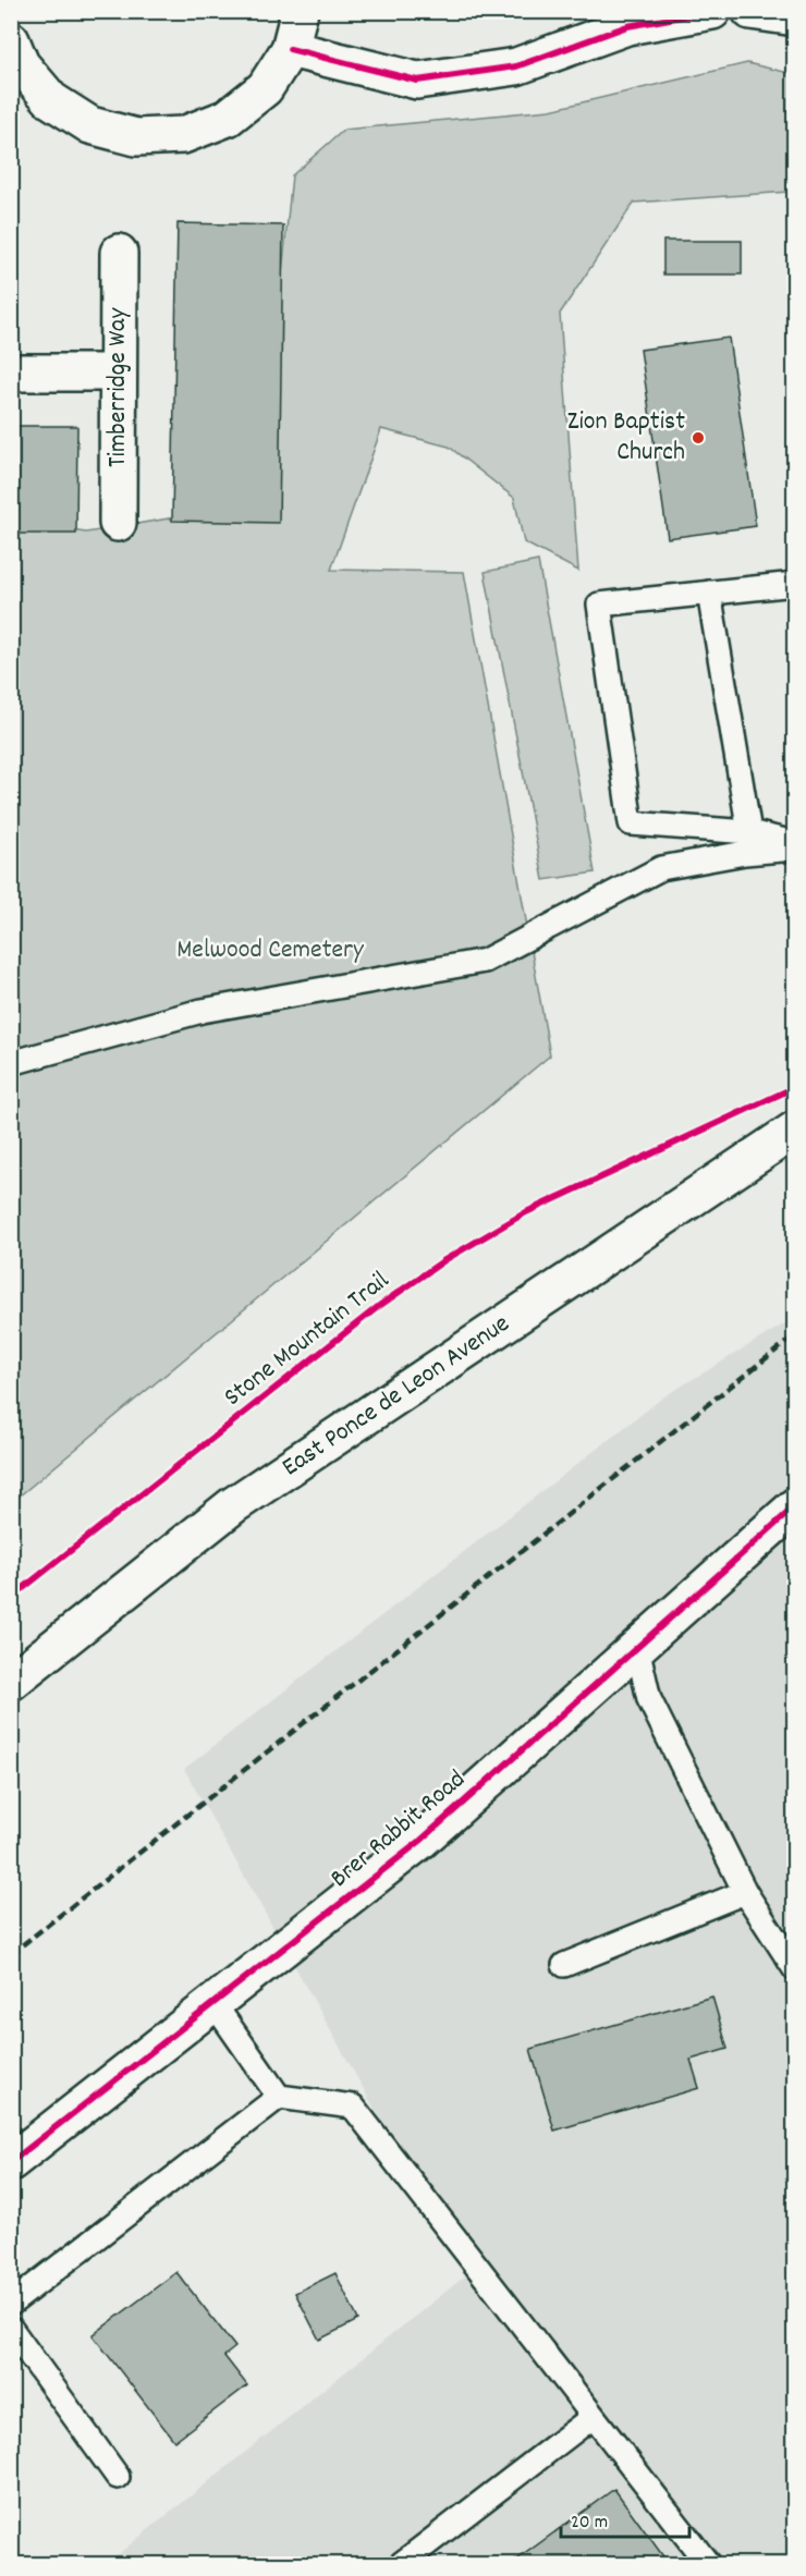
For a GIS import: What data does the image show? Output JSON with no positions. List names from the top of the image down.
{
  "streets": {
    "street": ["Timberridge Way", "East Ponce de Leon Avenue", "Brer Rabbit Road"],
    "cycle path": ["Stone Mountain Trail"]
  },
  "parks": ["Melwood Cemetery"],
  "places": ["Zion Baptist Church"],
  "scale_bar": "20 m"
}
